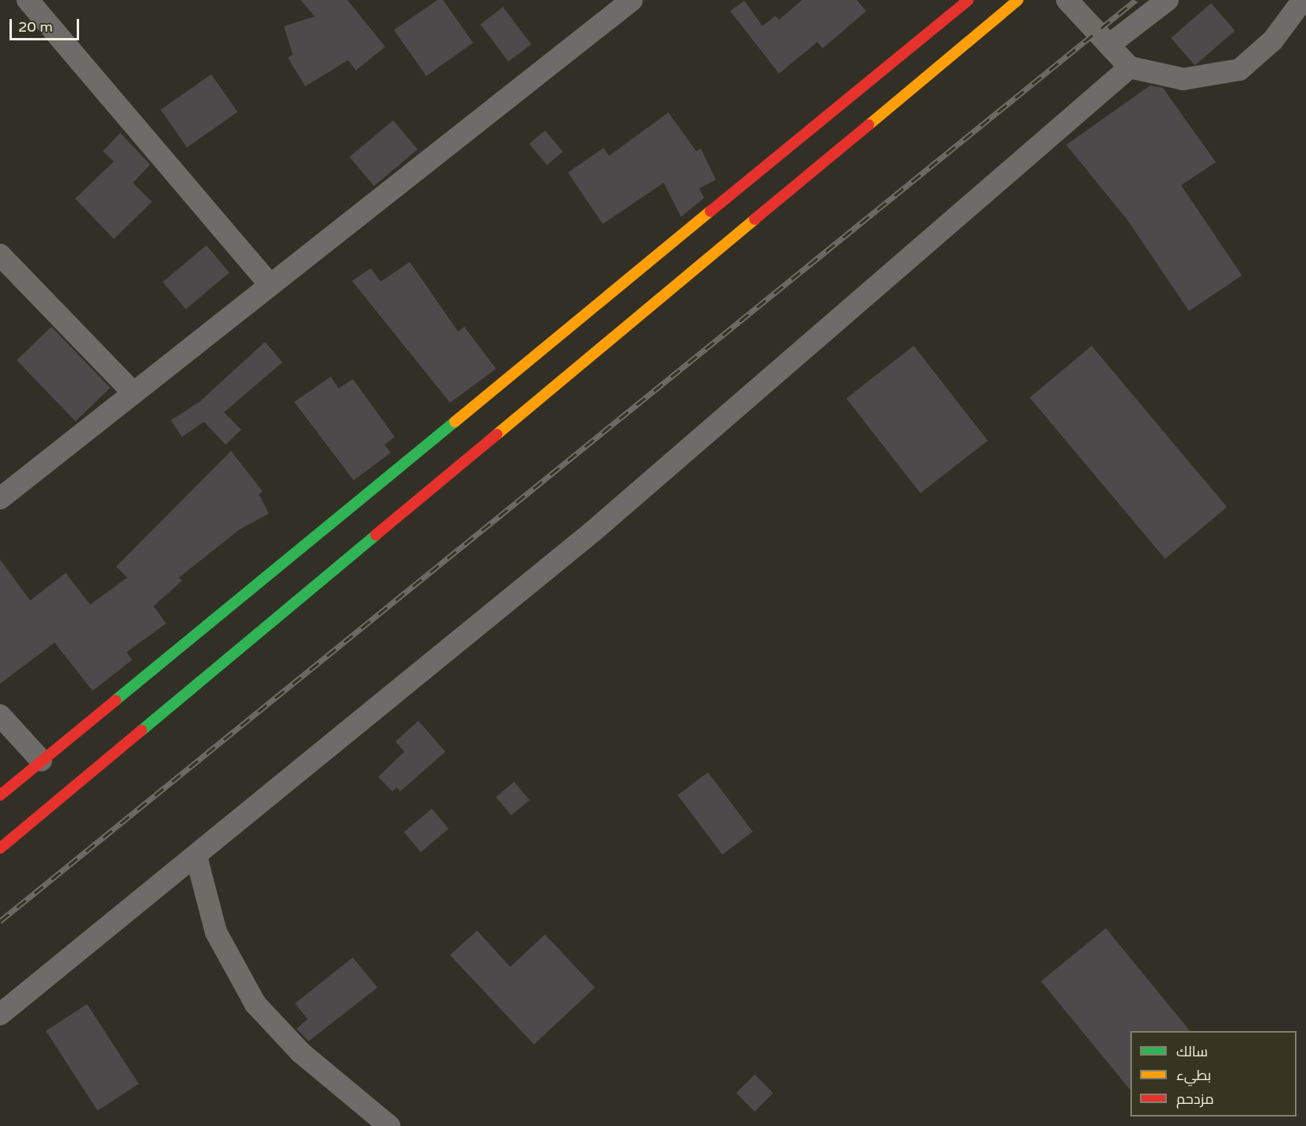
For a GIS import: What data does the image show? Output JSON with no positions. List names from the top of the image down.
{
  "legend": ["سالك", "بطيء", "مزدحم"],
  "scale_bar": "20 m"
}
